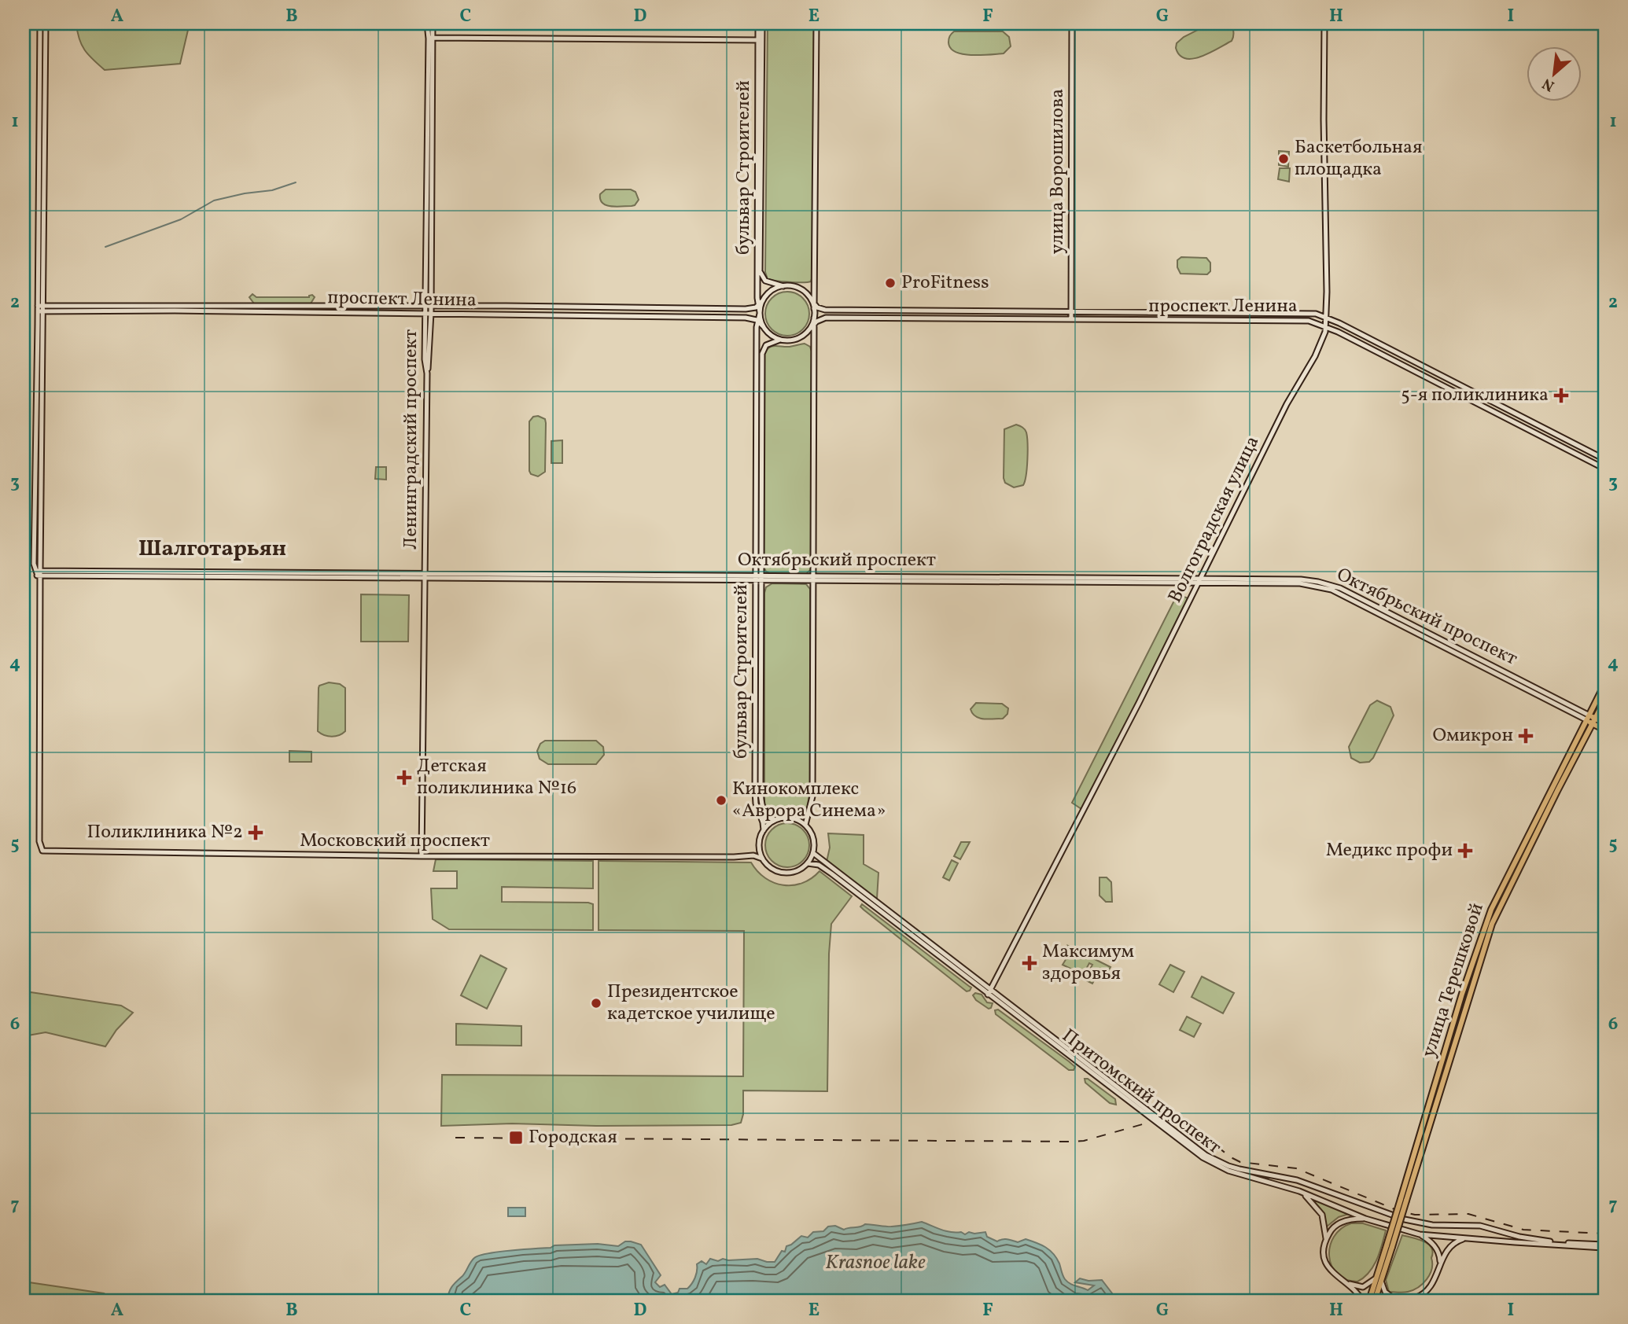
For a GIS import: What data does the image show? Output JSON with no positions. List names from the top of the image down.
{
  "streets": {
    "main road": [
      "бульвар Строителей",
      "улица Ворошилова",
      "проспект Ленина",
      "Ленинградский проспект",
      "Волгоградская улица",
      "Октябрьский проспект",
      "Московский проспект",
      "улица Терешковой",
      "Притомский проспект"
    ]
  },
  "crossings": [
    ["бульвар Строителей", "проспект Ленина"],
    ["бульвар Строителей", "Октябрьский проспект"],
    ["бульвар Строителей", "Московский проспект"],
    ["бульвар Строителей", "Притомский проспект"],
    ["улица Ворошилова", "проспект Ленина"],
    ["проспект Ленина", "Ленинградский проспект"],
    ["проспект Ленина", "Волгоградская улица"],
    ["Ленинградский проспект", "Октябрьский проспект"],
    ["Ленинградский проспект", "Московский проспект"],
    ["Волгоградская улица", "Октябрьский проспект"],
    ["Волгоградская улица", "Притомский проспект"],
    ["Октябрьский проспект", "Московский проспект"],
    ["Октябрьский проспект", "улица Терешковой"],
    ["Московский проспект", "Притомский проспект"]
  ],
  "districts": ["Шалготарьян"],
  "water": ["Krasnoe lake"],
  "places": {
    "other": [
      "Баскетбольная площадка",
      "ProFitness",
      "Кинокомплекс «Аврора Синема»",
      "Президентское кадетское училище"
    ],
    "health": [
      "5-я поликлиника",
      "Омикрон",
      "Детская поликлиника №16",
      "Поликлиника №2",
      "Медикс профи",
      "Максимум здоровья"
    ],
    "transit": ["Городская"]
  },
  "north": "bottom left",
  "grid": {
    "columns": [
      "A",
      "B",
      "C",
      "D",
      "E",
      "F",
      "G",
      "H",
      "I"
    ],
    "rows": [
      "1",
      "2",
      "3",
      "4",
      "5",
      "6",
      "7"
    ]
  }
}
